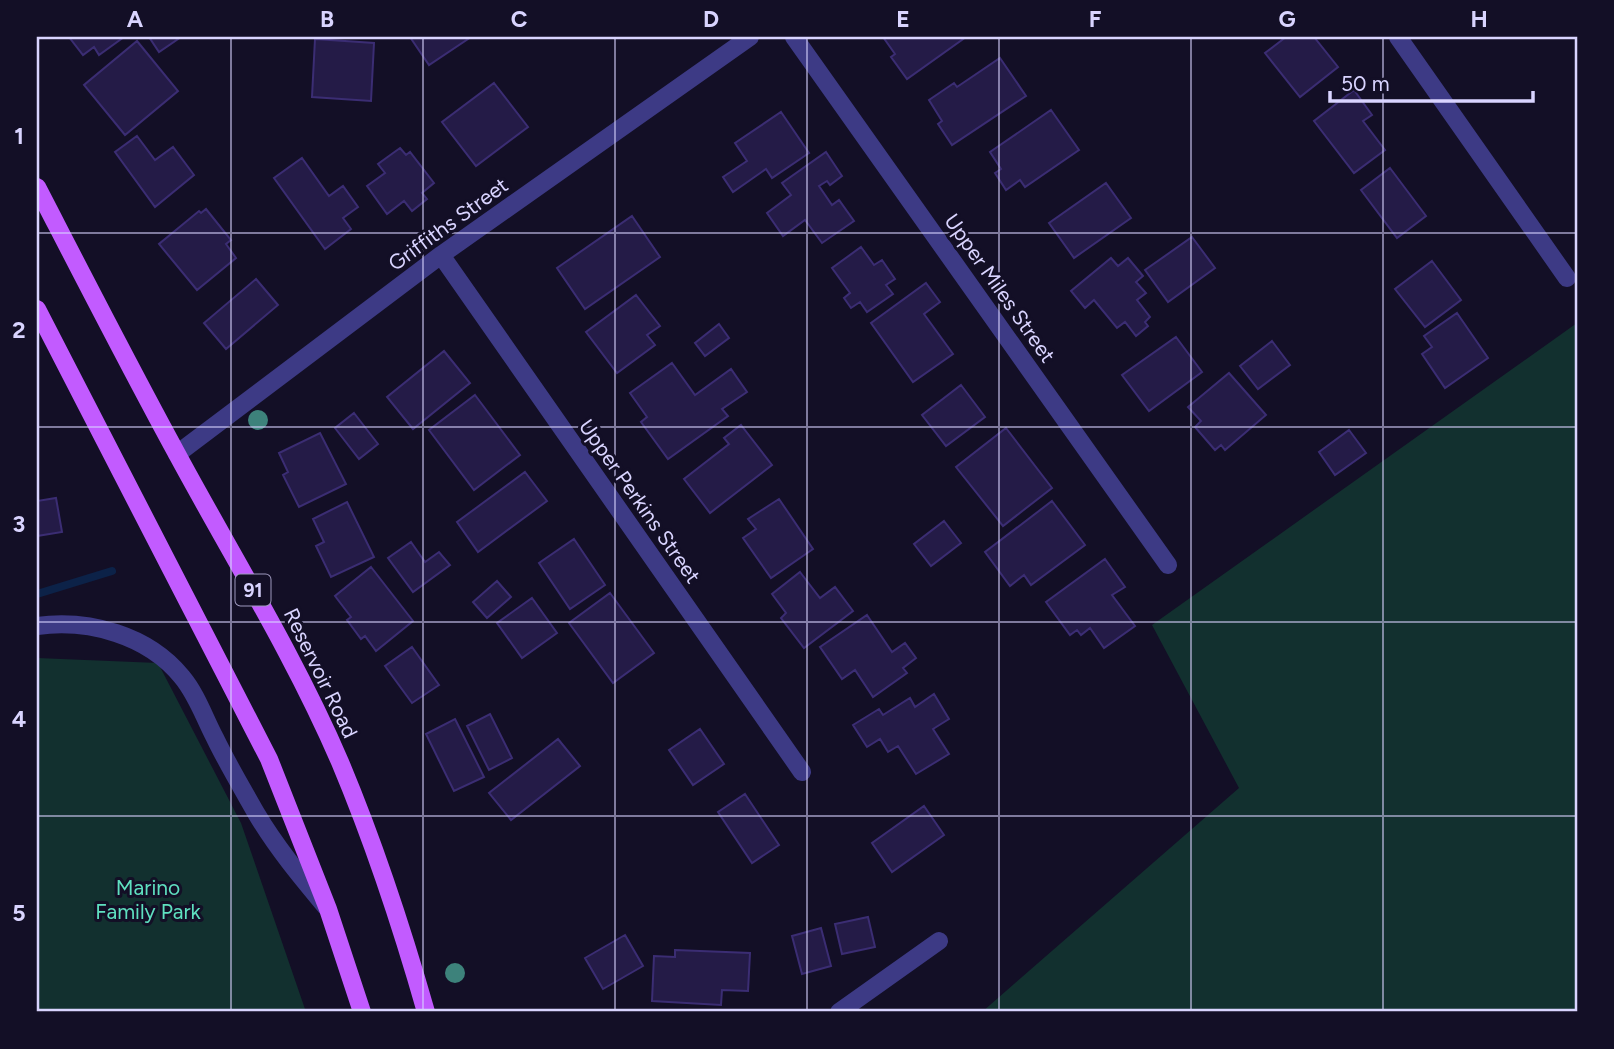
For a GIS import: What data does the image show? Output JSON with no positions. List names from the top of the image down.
{
  "streets": {
    "main road": ["91", "Reservoir Road"],
    "street": ["Griffiths Street", "Upper Miles Street", "Upper Perkins Street"]
  },
  "crossings": [
    ["Griffiths Street", "Upper Perkins Street"],
    ["Griffiths Street", "Reservoir Road"]
  ],
  "parks": ["Marino Family Park"],
  "scale_bar": "50 m",
  "grid": {
    "columns": [
      "A",
      "B",
      "C",
      "D",
      "E",
      "F",
      "G",
      "H"
    ],
    "rows": [
      "1",
      "2",
      "3",
      "4",
      "5"
    ]
  }
}
